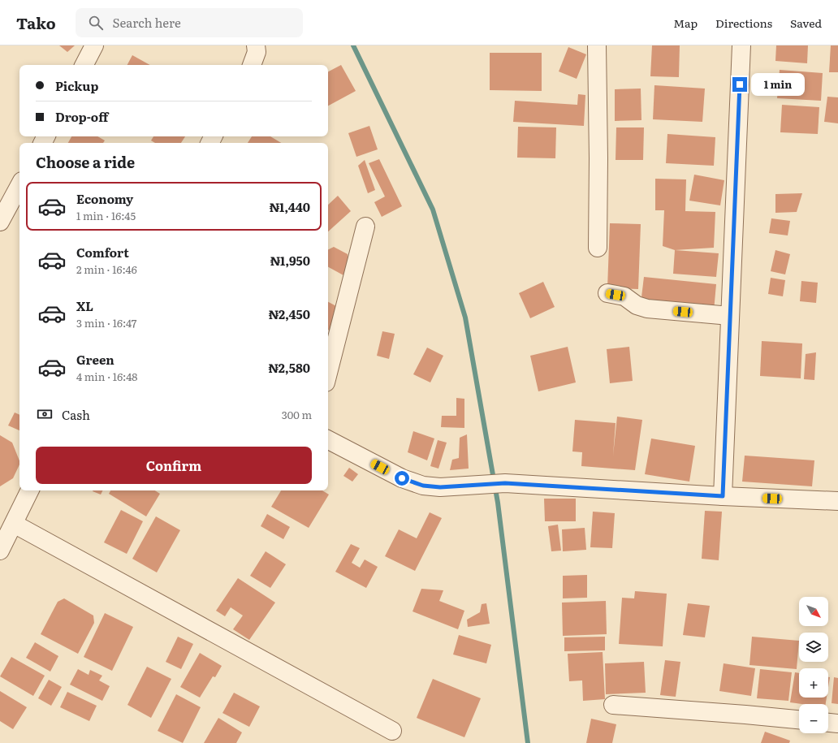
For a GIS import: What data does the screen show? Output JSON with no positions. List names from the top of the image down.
{
  "north": "bottom right",
  "page": {
    "header": "Tako",
    "search": "Search here",
    "nav": ["Map", "Directions", "Saved"],
    "banner": ["Pickup", "Drop-off"],
    "bubble": "1 min",
    "heading": "Choose a ride",
    "list": [
      {
        "name": "Economy",
        "note": "1 min · 16:45",
        "value": "₦1,440"
      },
      {
        "name": "Comfort",
        "note": "2 min · 16:46",
        "value": "₦1,950"
      },
      {
        "name": "XL",
        "note": "3 min · 16:47",
        "value": "₦2,450"
      },
      {
        "name": "Green",
        "note": "4 min · 16:48",
        "value": "₦2,580"
      }
    ],
    "pay": ["Cash", "300 m"],
    "buttons": "Confirm",
    "map_buttons": ["+", "−"]
  }
}
